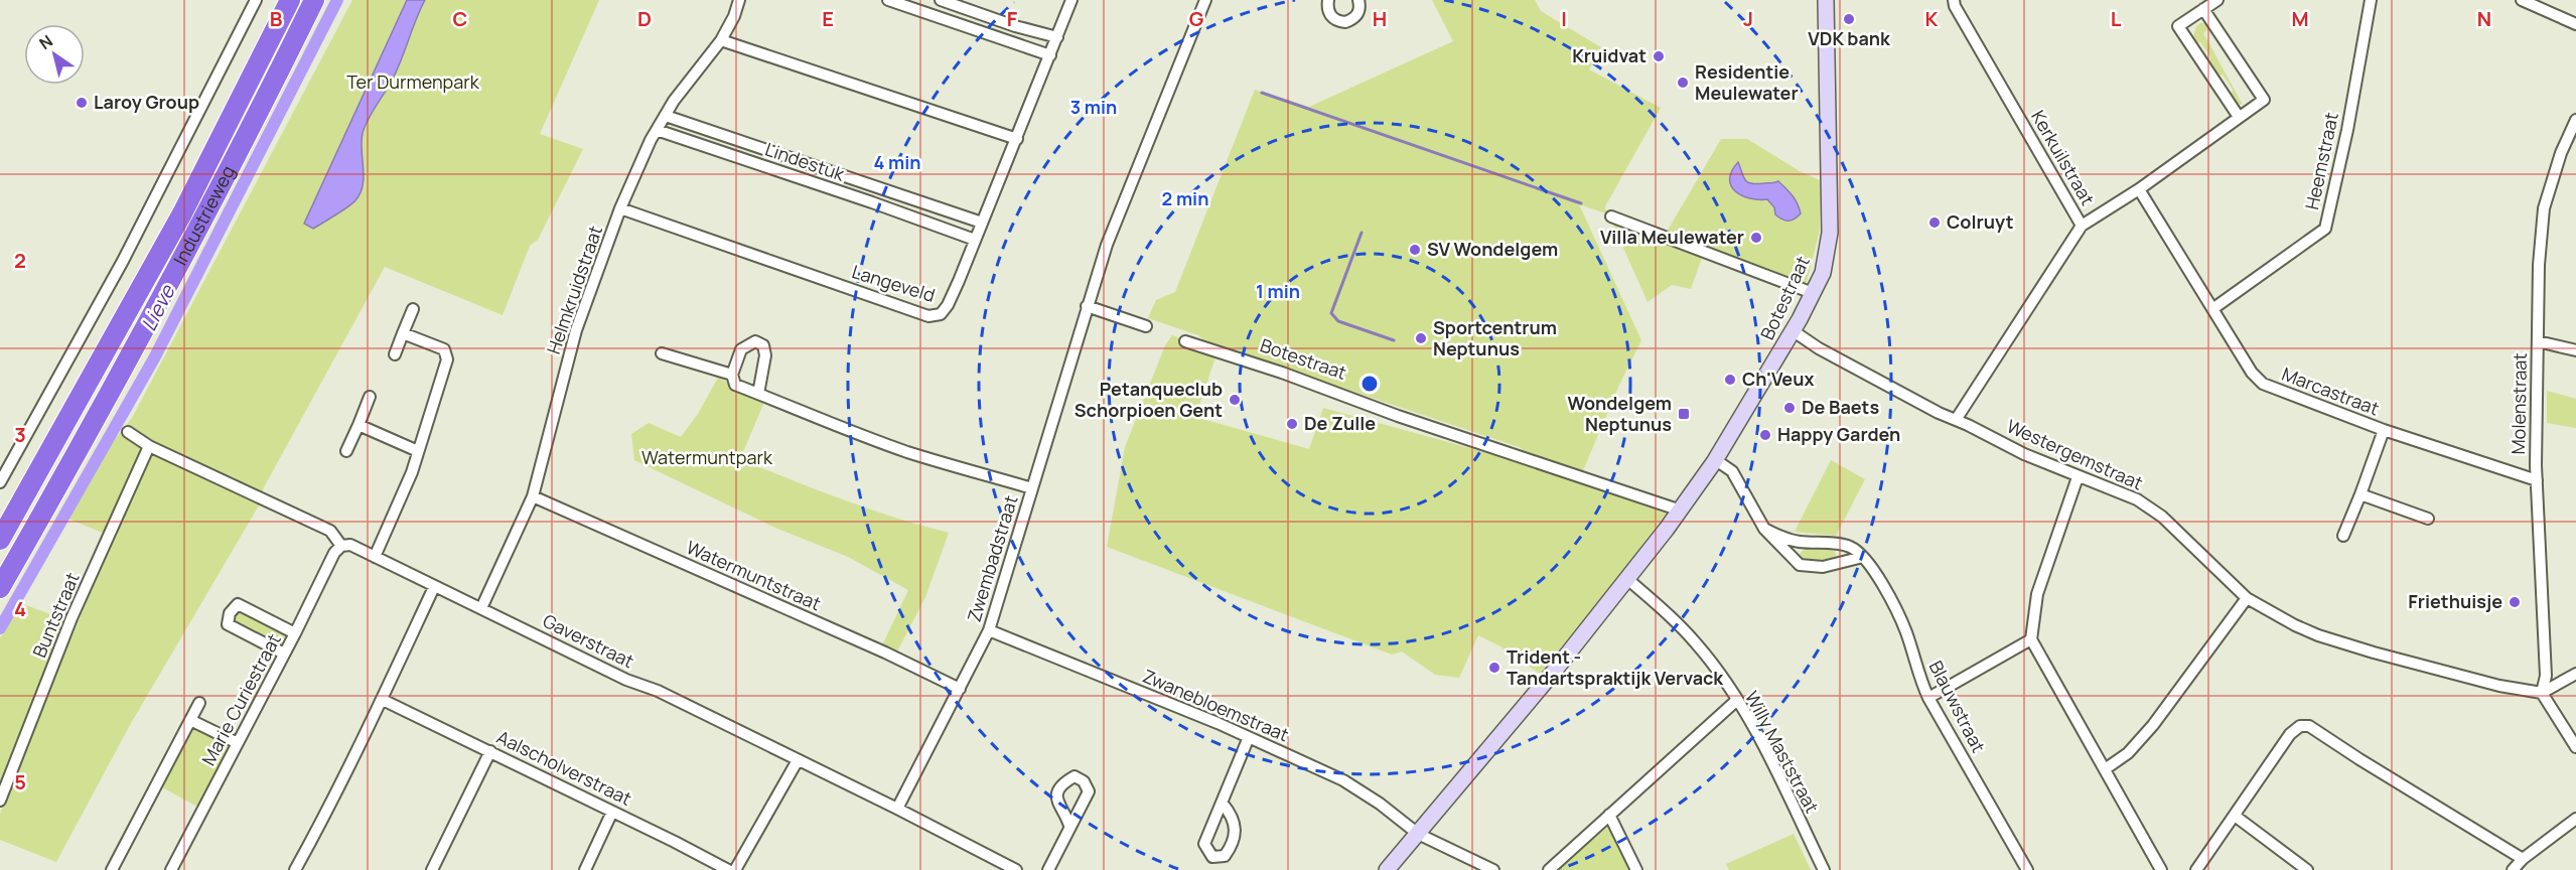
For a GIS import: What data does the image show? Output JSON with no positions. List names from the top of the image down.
{
  "streets": {
    "highway": ["Industrieweg"],
    "street": [
      "Kerkuilstraat",
      "Heemstraat",
      "Lindestuk",
      "Langeveld",
      "Helmkruidstraat",
      "Botestraat",
      "Marcastraat",
      "Molenstraat",
      "Westergemstraat",
      "Zwembadstraat",
      "Watermuntstraat",
      "Buntstraat",
      "Gaverstraat",
      "Marie Curiestraat",
      "Zwanebloemstraat",
      "Blauwstraat",
      "Willy Maststraat",
      "Aalscholverstraat"
    ]
  },
  "crossings": [
    ["Kerkuilstraat", "Westergemstraat"],
    ["Heemstraat", "Marcastraat"],
    ["Lindestuk", "Langeveld"],
    ["Lindestuk", "Helmkruidstraat"],
    ["Langeveld", "Helmkruidstraat"],
    ["Helmkruidstraat", "Watermuntstraat"],
    ["Helmkruidstraat", "Gaverstraat"],
    ["Botestraat", "Westergemstraat"],
    ["Botestraat", "Zwanebloemstraat"],
    ["Botestraat", "Willy Maststraat"],
    ["Marcastraat", "Molenstraat"],
    ["Molenstraat", "Westergemstraat"],
    ["Zwembadstraat", "Watermuntstraat"],
    ["Zwembadstraat", "Gaverstraat"],
    ["Zwembadstraat", "Zwanebloemstraat"],
    ["Buntstraat", "Gaverstraat"],
    ["Gaverstraat", "Marie Curiestraat"]
  ],
  "water": ["Lieve"],
  "parks": ["Ter Durmenpark", "Watermuntpark"],
  "places": {
    "other": [
      "VDK bank",
      "Kruidvat",
      "Residentie Meulewater",
      "Laroy Group",
      "Colruyt",
      "Villa Meulewater",
      "SV Wondelgem",
      "Sportcentrum Neptunus",
      "Ch'Veux",
      "Petanqueclub Schorpioen Gent",
      "De Baets",
      "De Zulle",
      "Happy Garden",
      "Friethuisje",
      "Trident - Tandartspraktijk Vervack"
    ],
    "transit": ["Wondelgem Neptunus"]
  },
  "north": "top left",
  "grid": {
    "columns": [
      "B",
      "C",
      "D",
      "E",
      "F",
      "G",
      "H",
      "I",
      "J",
      "K",
      "L",
      "M",
      "N"
    ],
    "rows": [
      "2",
      "3",
      "4",
      "5"
    ]
  },
  "rings": [
    "3 min",
    "4 min",
    "2 min",
    "1 min"
  ]
}
